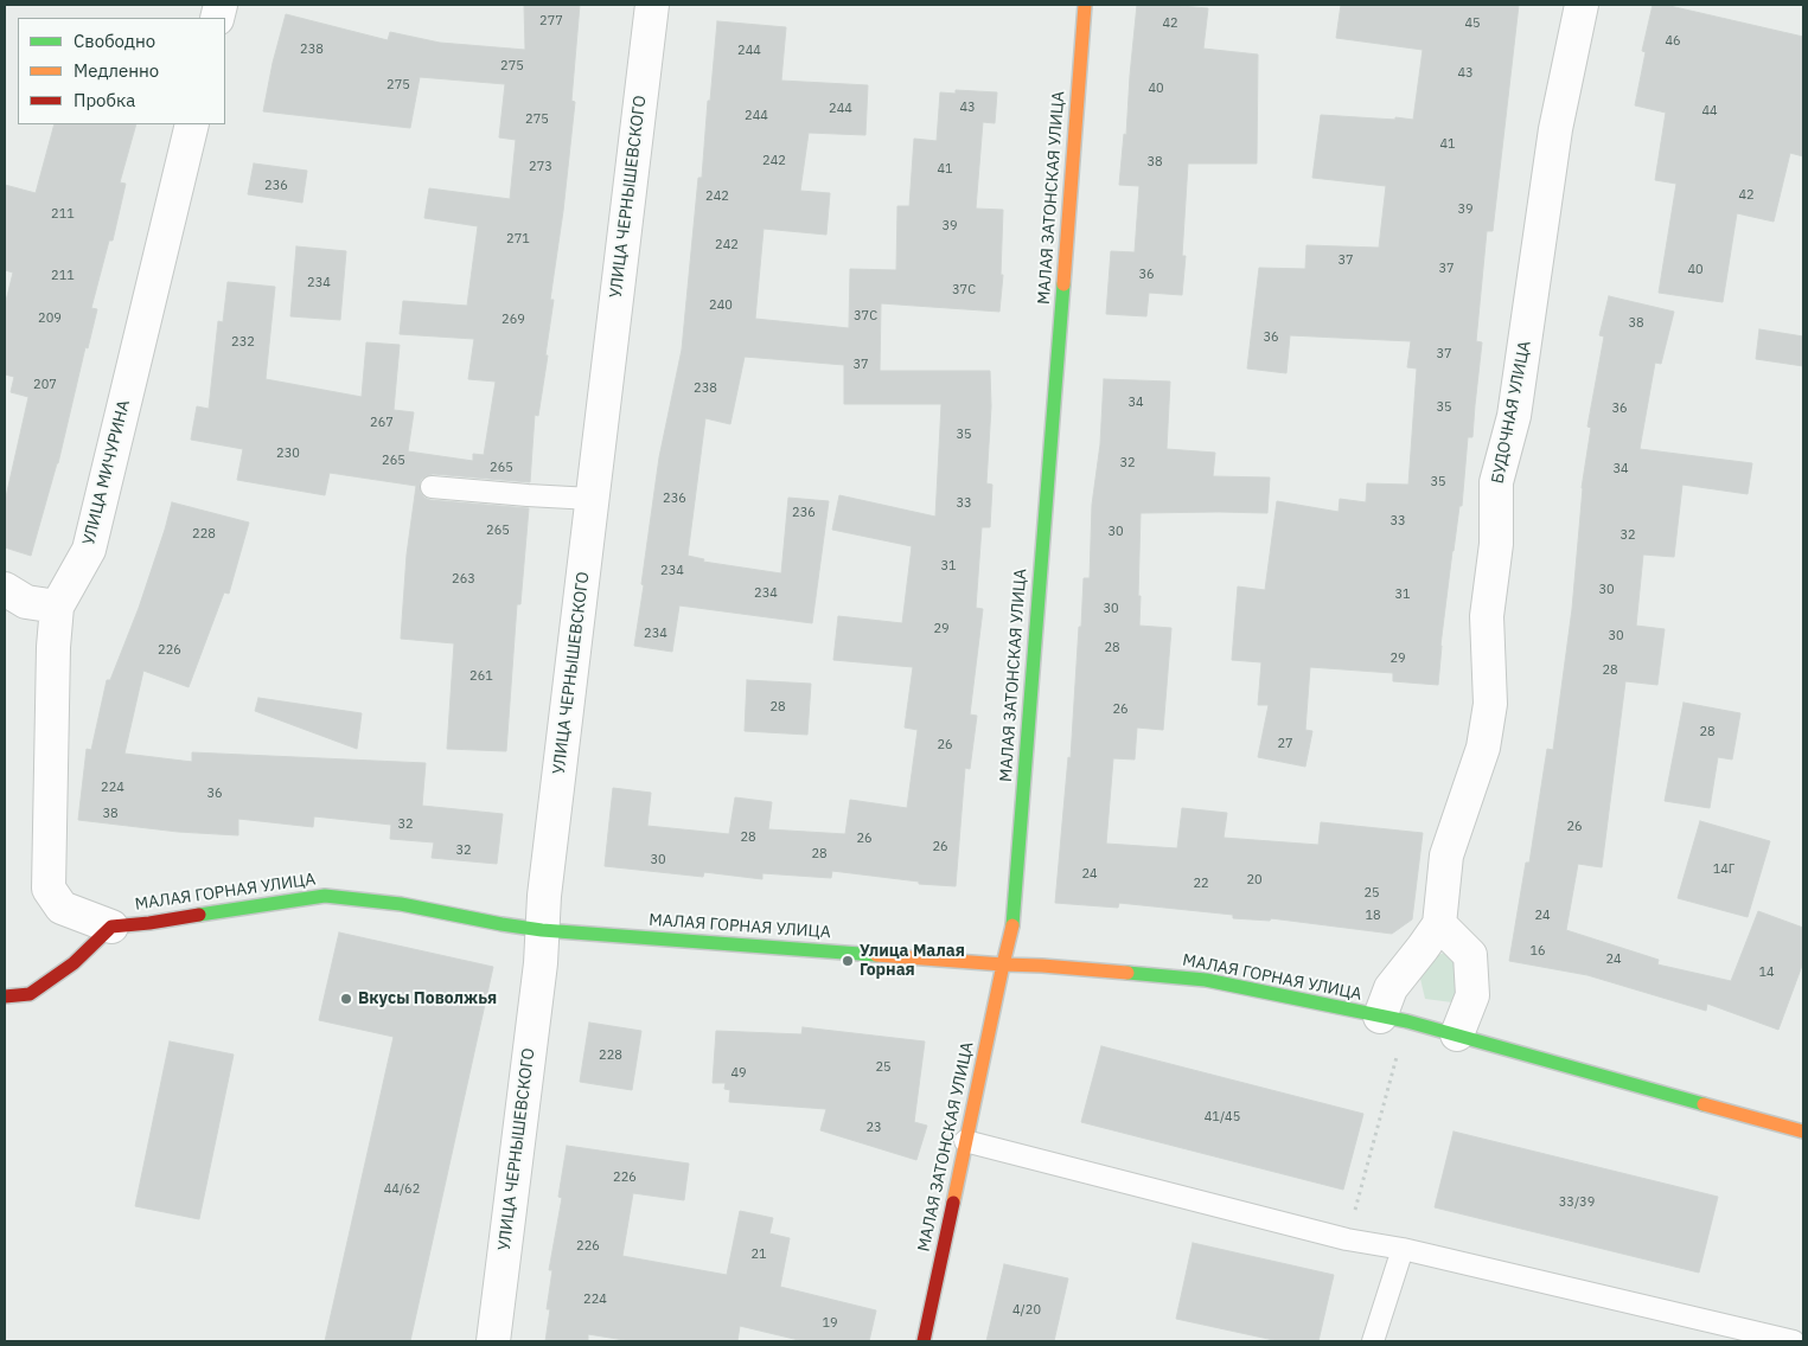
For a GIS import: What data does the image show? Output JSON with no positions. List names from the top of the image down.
{
  "streets": {
    "street": [
      "УЛИЦА ЧЕРНЫШЕВСКОГО",
      "МАЛАЯ ЗАТОНСКАЯ УЛИЦА",
      "БУДОЧНАЯ УЛИЦА",
      "УЛИЦА МИЧУРИНА",
      "МАЛАЯ ГОРНАЯ УЛИЦА"
    ]
  },
  "crossings": [
    ["УЛИЦА ЧЕРНЫШЕВСКОГО", "МАЛАЯ ГОРНАЯ УЛИЦА"],
    ["МАЛАЯ ЗАТОНСКАЯ УЛИЦА", "МАЛАЯ ГОРНАЯ УЛИЦА"],
    ["БУДОЧНАЯ УЛИЦА", "МАЛАЯ ГОРНАЯ УЛИЦА"],
    ["УЛИЦА МИЧУРИНА", "МАЛАЯ ГОРНАЯ УЛИЦА"]
  ],
  "places": ["Улица Малая Горная", "Вкусы Поволжья"],
  "house_numbers": [
    "277",
    "42",
    "45",
    "46",
    "238",
    "244",
    "275",
    "43",
    "275",
    "40",
    "43",
    "244",
    "44",
    "244",
    "275",
    "41",
    "242",
    "38",
    "273",
    "41",
    "236",
    "42",
    "242",
    "39",
    "211",
    "39",
    "271",
    "242",
    "37",
    "37",
    "40",
    "36",
    "211",
    "234",
    "37С",
    "240",
    "37С",
    "209",
    "269",
    "38",
    "36",
    "232",
    "37",
    "37",
    "207",
    "238",
    "34",
    "35",
    "36",
    "267",
    "35",
    "230",
    "265",
    "32",
    "265",
    "34",
    "35",
    "236",
    "33",
    "236",
    "33",
    "265",
    "30",
    "228",
    "32",
    "31",
    "234",
    "263",
    "30",
    "234",
    "31",
    "30",
    "29",
    "234",
    "30",
    "28",
    "226",
    "29",
    "28",
    "261",
    "28",
    "26",
    "28",
    "27",
    "26",
    "224",
    "36",
    "38",
    "32",
    "26",
    "28",
    "26",
    "26",
    "32",
    "28",
    "30",
    "14Г",
    "24",
    "20",
    "22",
    "25",
    "18",
    "24",
    "16",
    "24",
    "14",
    "228",
    "25",
    "49",
    "41/45",
    "23",
    "226",
    "44/62",
    "33/39",
    "226",
    "21",
    "224",
    "4/20",
    "19"
  ],
  "legend": ["Свободно", "Медленно", "Пробка"]
}
